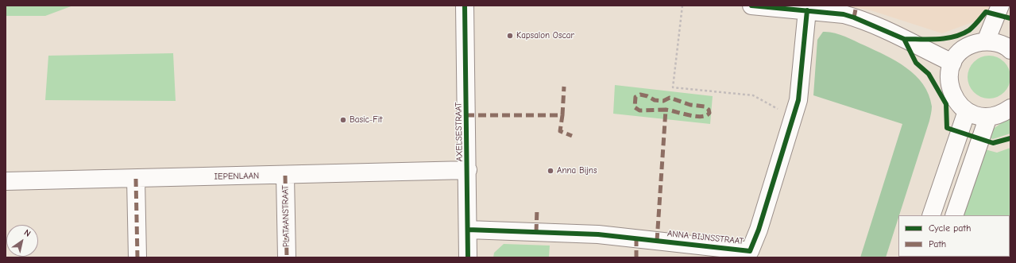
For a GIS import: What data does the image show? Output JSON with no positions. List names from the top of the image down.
{
  "streets": {
    "street": [
      "AXELSESTRAAT",
      "IEPENLAAN",
      "PLATAANSTRAAT",
      "ANNA BIJNSSTRAAT"
    ]
  },
  "crossings": [
    ["AXELSESTRAAT", "IEPENLAAN"],
    ["AXELSESTRAAT", "ANNA BIJNSSTRAAT"],
    ["IEPENLAAN", "PLATAANSTRAAT"]
  ],
  "places": ["Kapsalon Oscar", "Basic-Fit", "Anna Bijns"],
  "legend": ["Cycle path", "Path"],
  "north": "top right"
}
